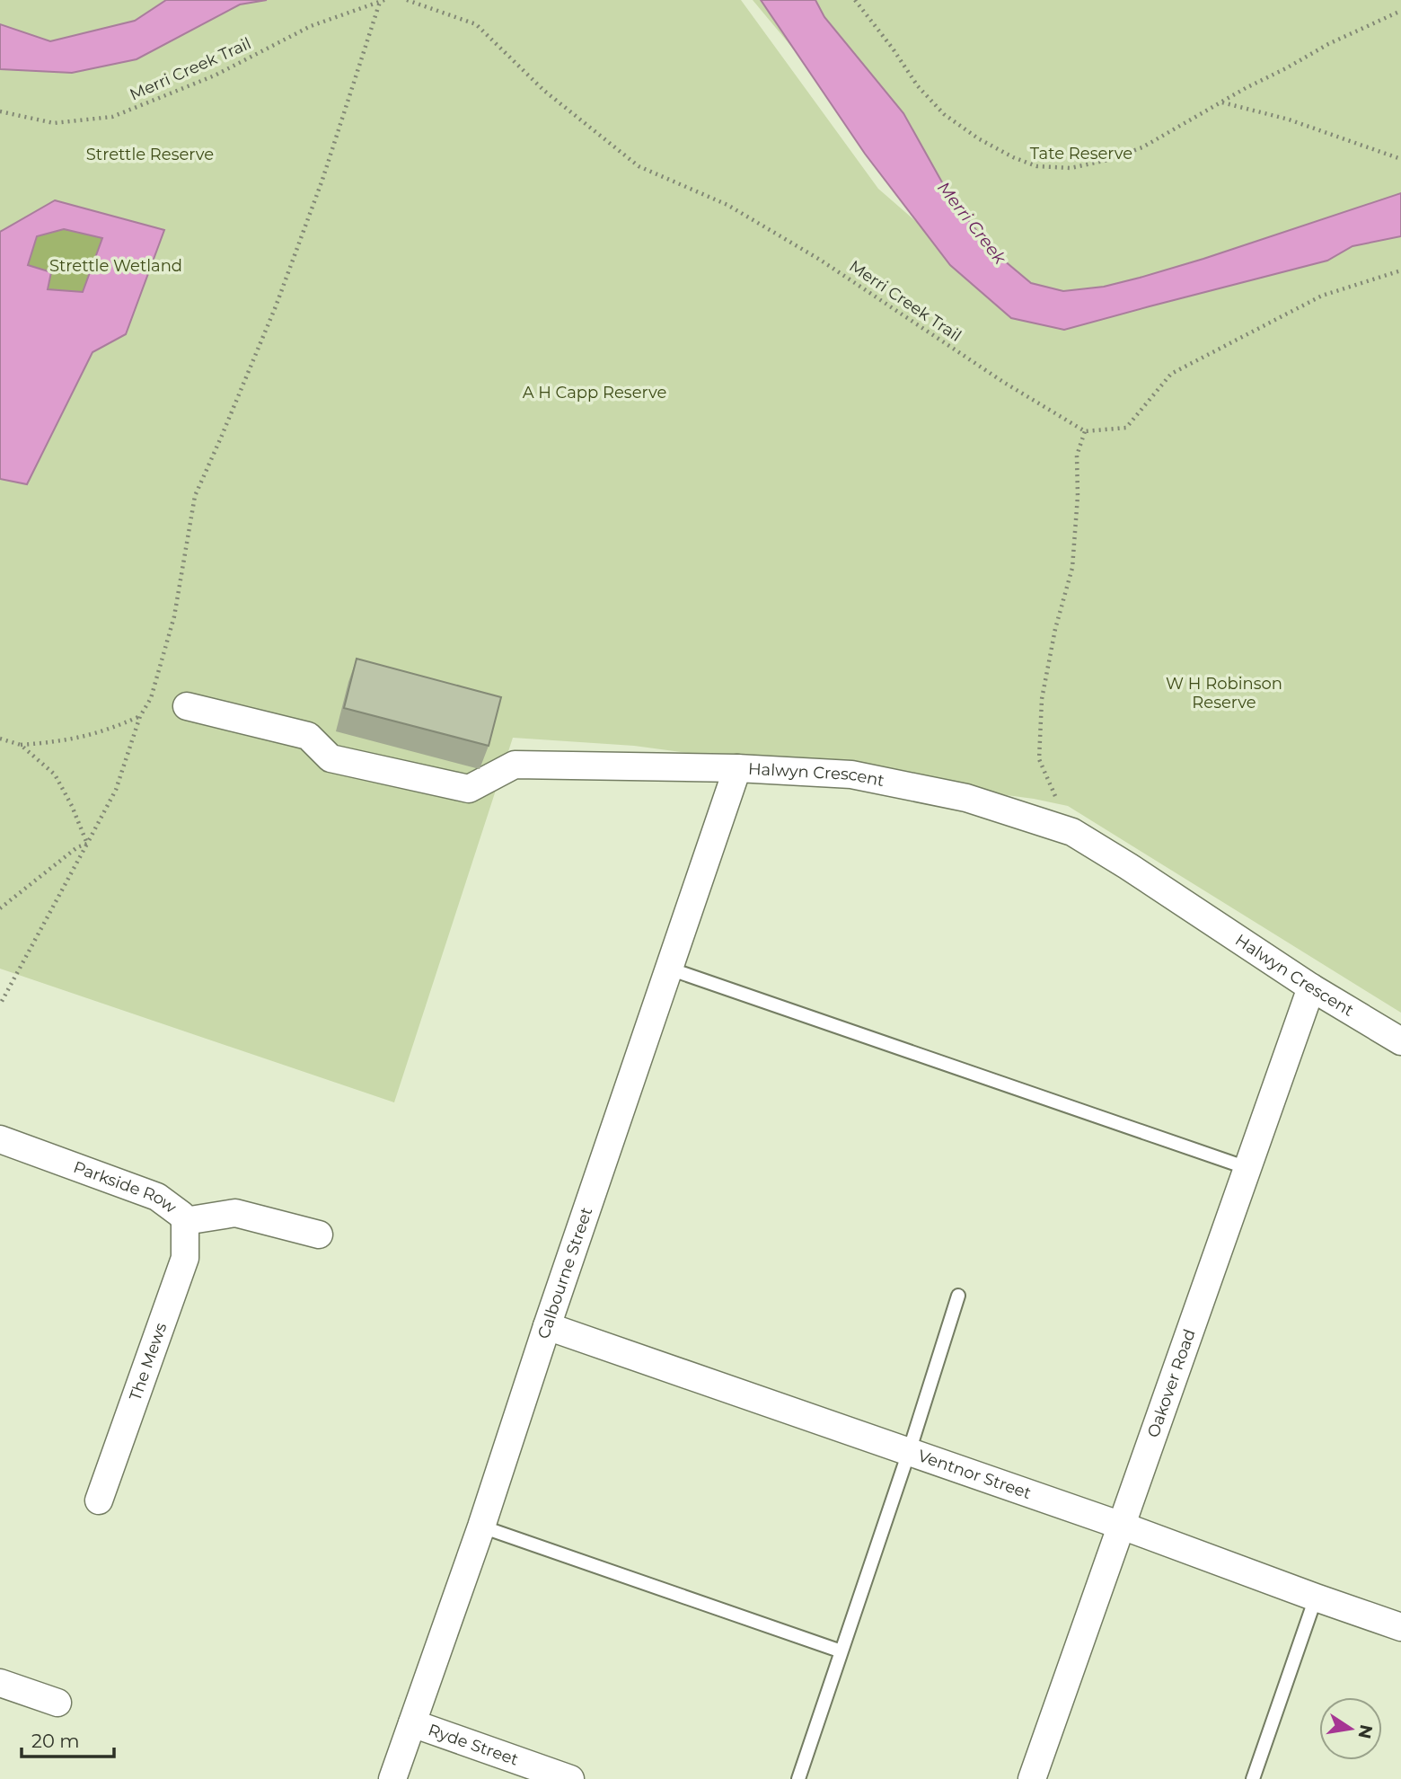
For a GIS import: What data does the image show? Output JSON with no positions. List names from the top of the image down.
{
  "streets": {
    "street": [
      "Halwyn Crescent",
      "Parkside Row",
      "Calbourne Street",
      "The Mews",
      "Oakover Road",
      "Ventnor Street",
      "Ryde Street"
    ],
    "path": ["Merri Creek Trail"]
  },
  "crossings": [
    ["Halwyn Crescent", "Calbourne Street"],
    ["Halwyn Crescent", "Oakover Road"],
    ["Parkside Row", "The Mews"],
    ["Calbourne Street", "Ventnor Street"],
    ["Calbourne Street", "Ryde Street"],
    ["Oakover Road", "Ventnor Street"]
  ],
  "water": ["Merri Creek"],
  "parks": [
    "Tate Reserve",
    "Strettle Reserve",
    "Strettle Wetland",
    "A H Capp Reserve",
    "W H Robinson Reserve"
  ],
  "scale_bar": "20 m",
  "north": "right"
}
